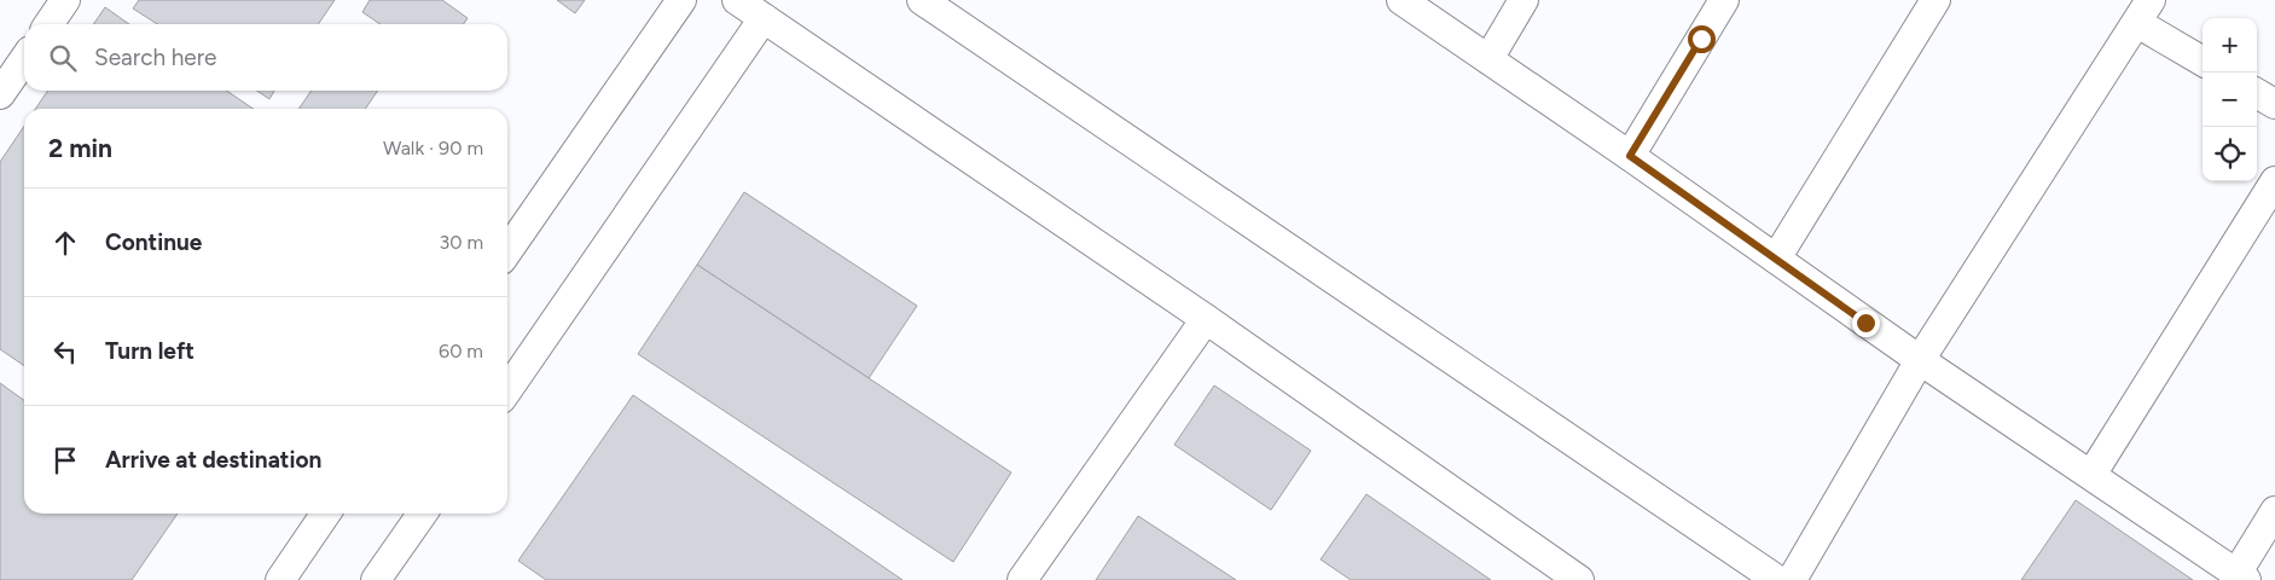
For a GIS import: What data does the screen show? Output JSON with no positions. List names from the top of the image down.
{
  "page": {
    "map_buttons": ["+", "−"],
    "search": "Search here",
    "heading": ["2 min", "Walk · 90 m"],
    "list": [
      ["Continue", "30 m"],
      ["Turn left", "60 m"],
      "Arrive at destination"
    ]
  }
}
